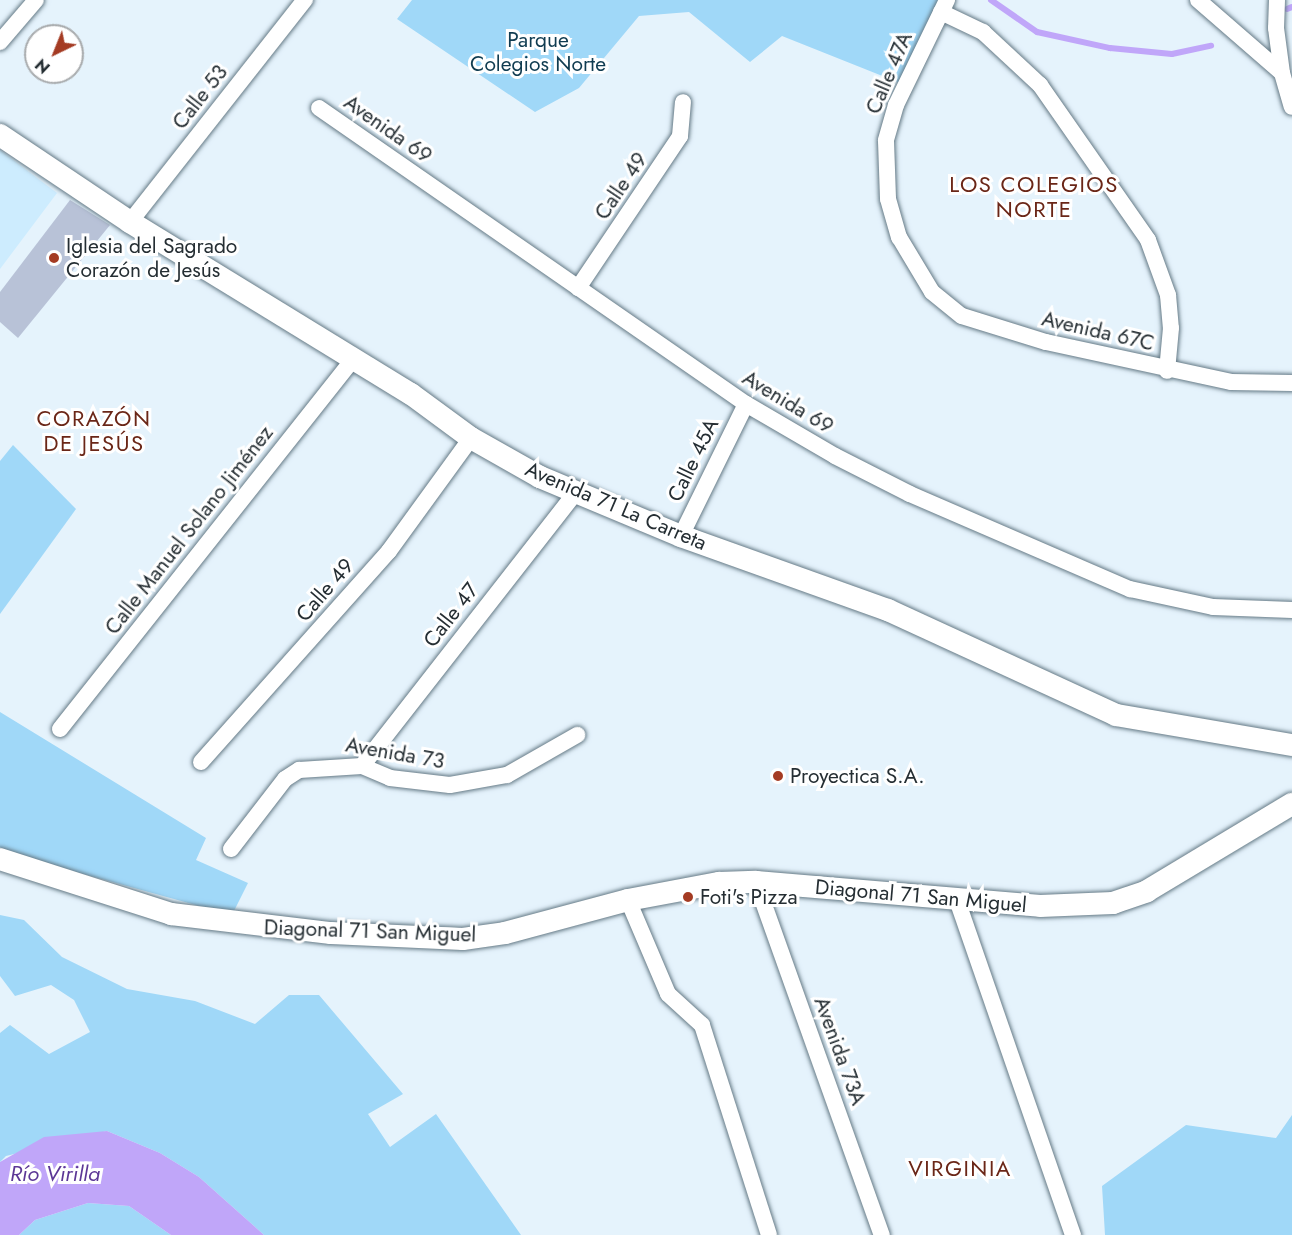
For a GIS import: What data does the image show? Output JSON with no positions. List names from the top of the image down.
{
  "streets": {
    "street": [
      "Calle 47A",
      "Calle 53",
      "Avenida 69",
      "Calle 49",
      "Avenida 67C",
      "Calle 45A",
      "Avenida 71 La Carreta",
      "Calle Manuel Solano Jiménez",
      "Calle 47",
      "Avenida 73",
      "Diagonal 71 San Miguel",
      "Avenida 73A"
    ]
  },
  "crossings": [
    ["Calle 47A", "Avenida 67C"],
    ["Calle 53", "Avenida 71 La Carreta"],
    ["Avenida 69", "Calle 49"],
    ["Avenida 69", "Calle 45A"],
    ["Calle 49", "Avenida 71 La Carreta"],
    ["Calle 45A", "Avenida 71 La Carreta"],
    ["Avenida 71 La Carreta", "Calle Manuel Solano Jiménez"],
    ["Avenida 71 La Carreta", "Calle 47"],
    ["Calle 47", "Avenida 73"],
    ["Diagonal 71 San Miguel", "Avenida 73A"]
  ],
  "districts": ["LOS COLEGIOS NORTE", "CORAZÓN DE JESÚS", "VIRGINIA"],
  "water": ["Río Virilla"],
  "parks": ["Parque Colegios Norte"],
  "places": ["Iglesia del Sagrado Corazón de Jesús", "Proyectica S.A.", "Foti's Pizza"],
  "north": "bottom left"
}
